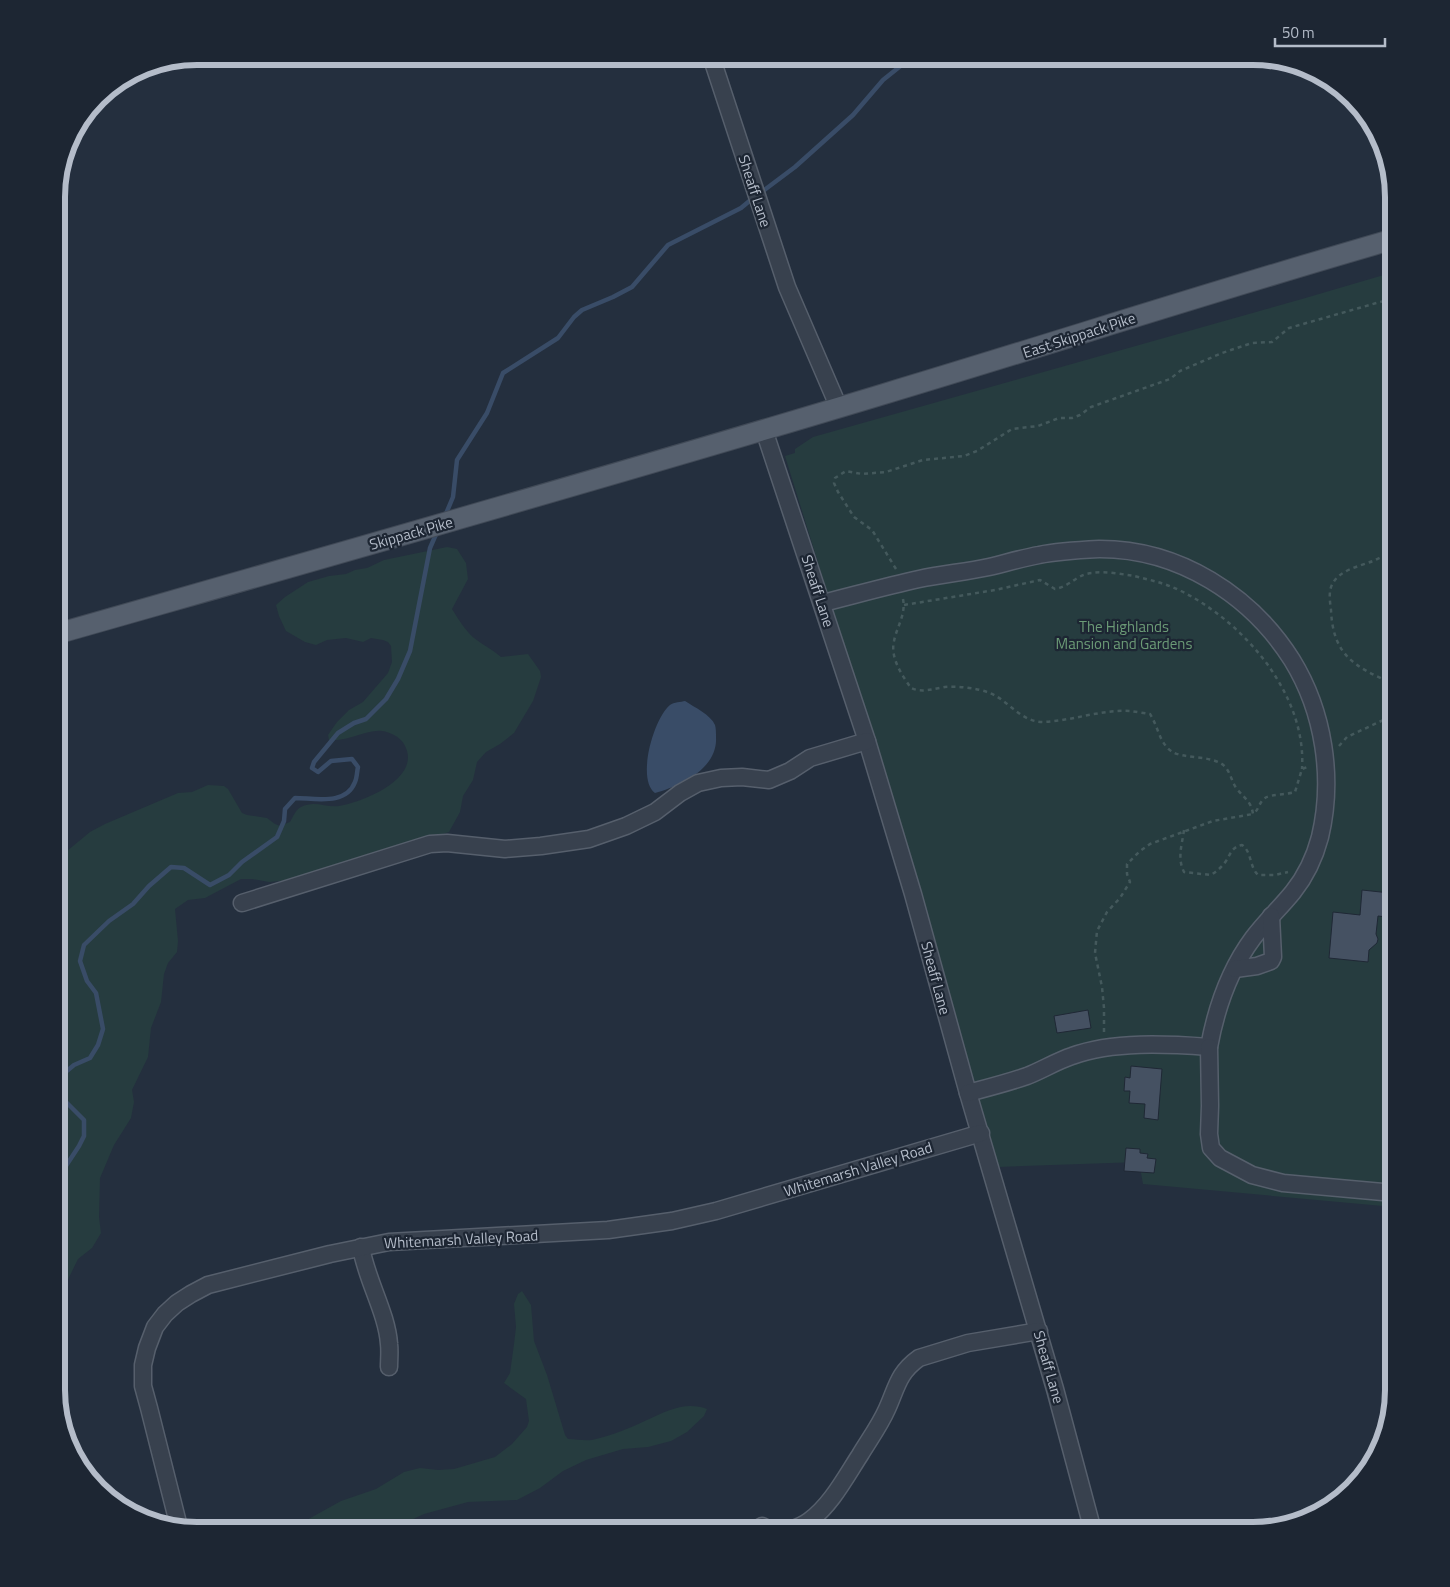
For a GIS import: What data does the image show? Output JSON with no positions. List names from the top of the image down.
{
  "streets": {
    "main road": ["East Skippack Pike", "Skippack Pike"],
    "street": ["Sheaff Lane", "Whitemarsh Valley Road"]
  },
  "crossings": [
    ["Sheaff Lane", "East Skippack Pike"],
    ["Sheaff Lane", "Skippack Pike"],
    ["Sheaff Lane", "Whitemarsh Valley Road"],
    ["East Skippack Pike", "Skippack Pike"]
  ],
  "parks": ["The Highlands Mansion and Gardens"],
  "scale_bar": "50 m"
}
